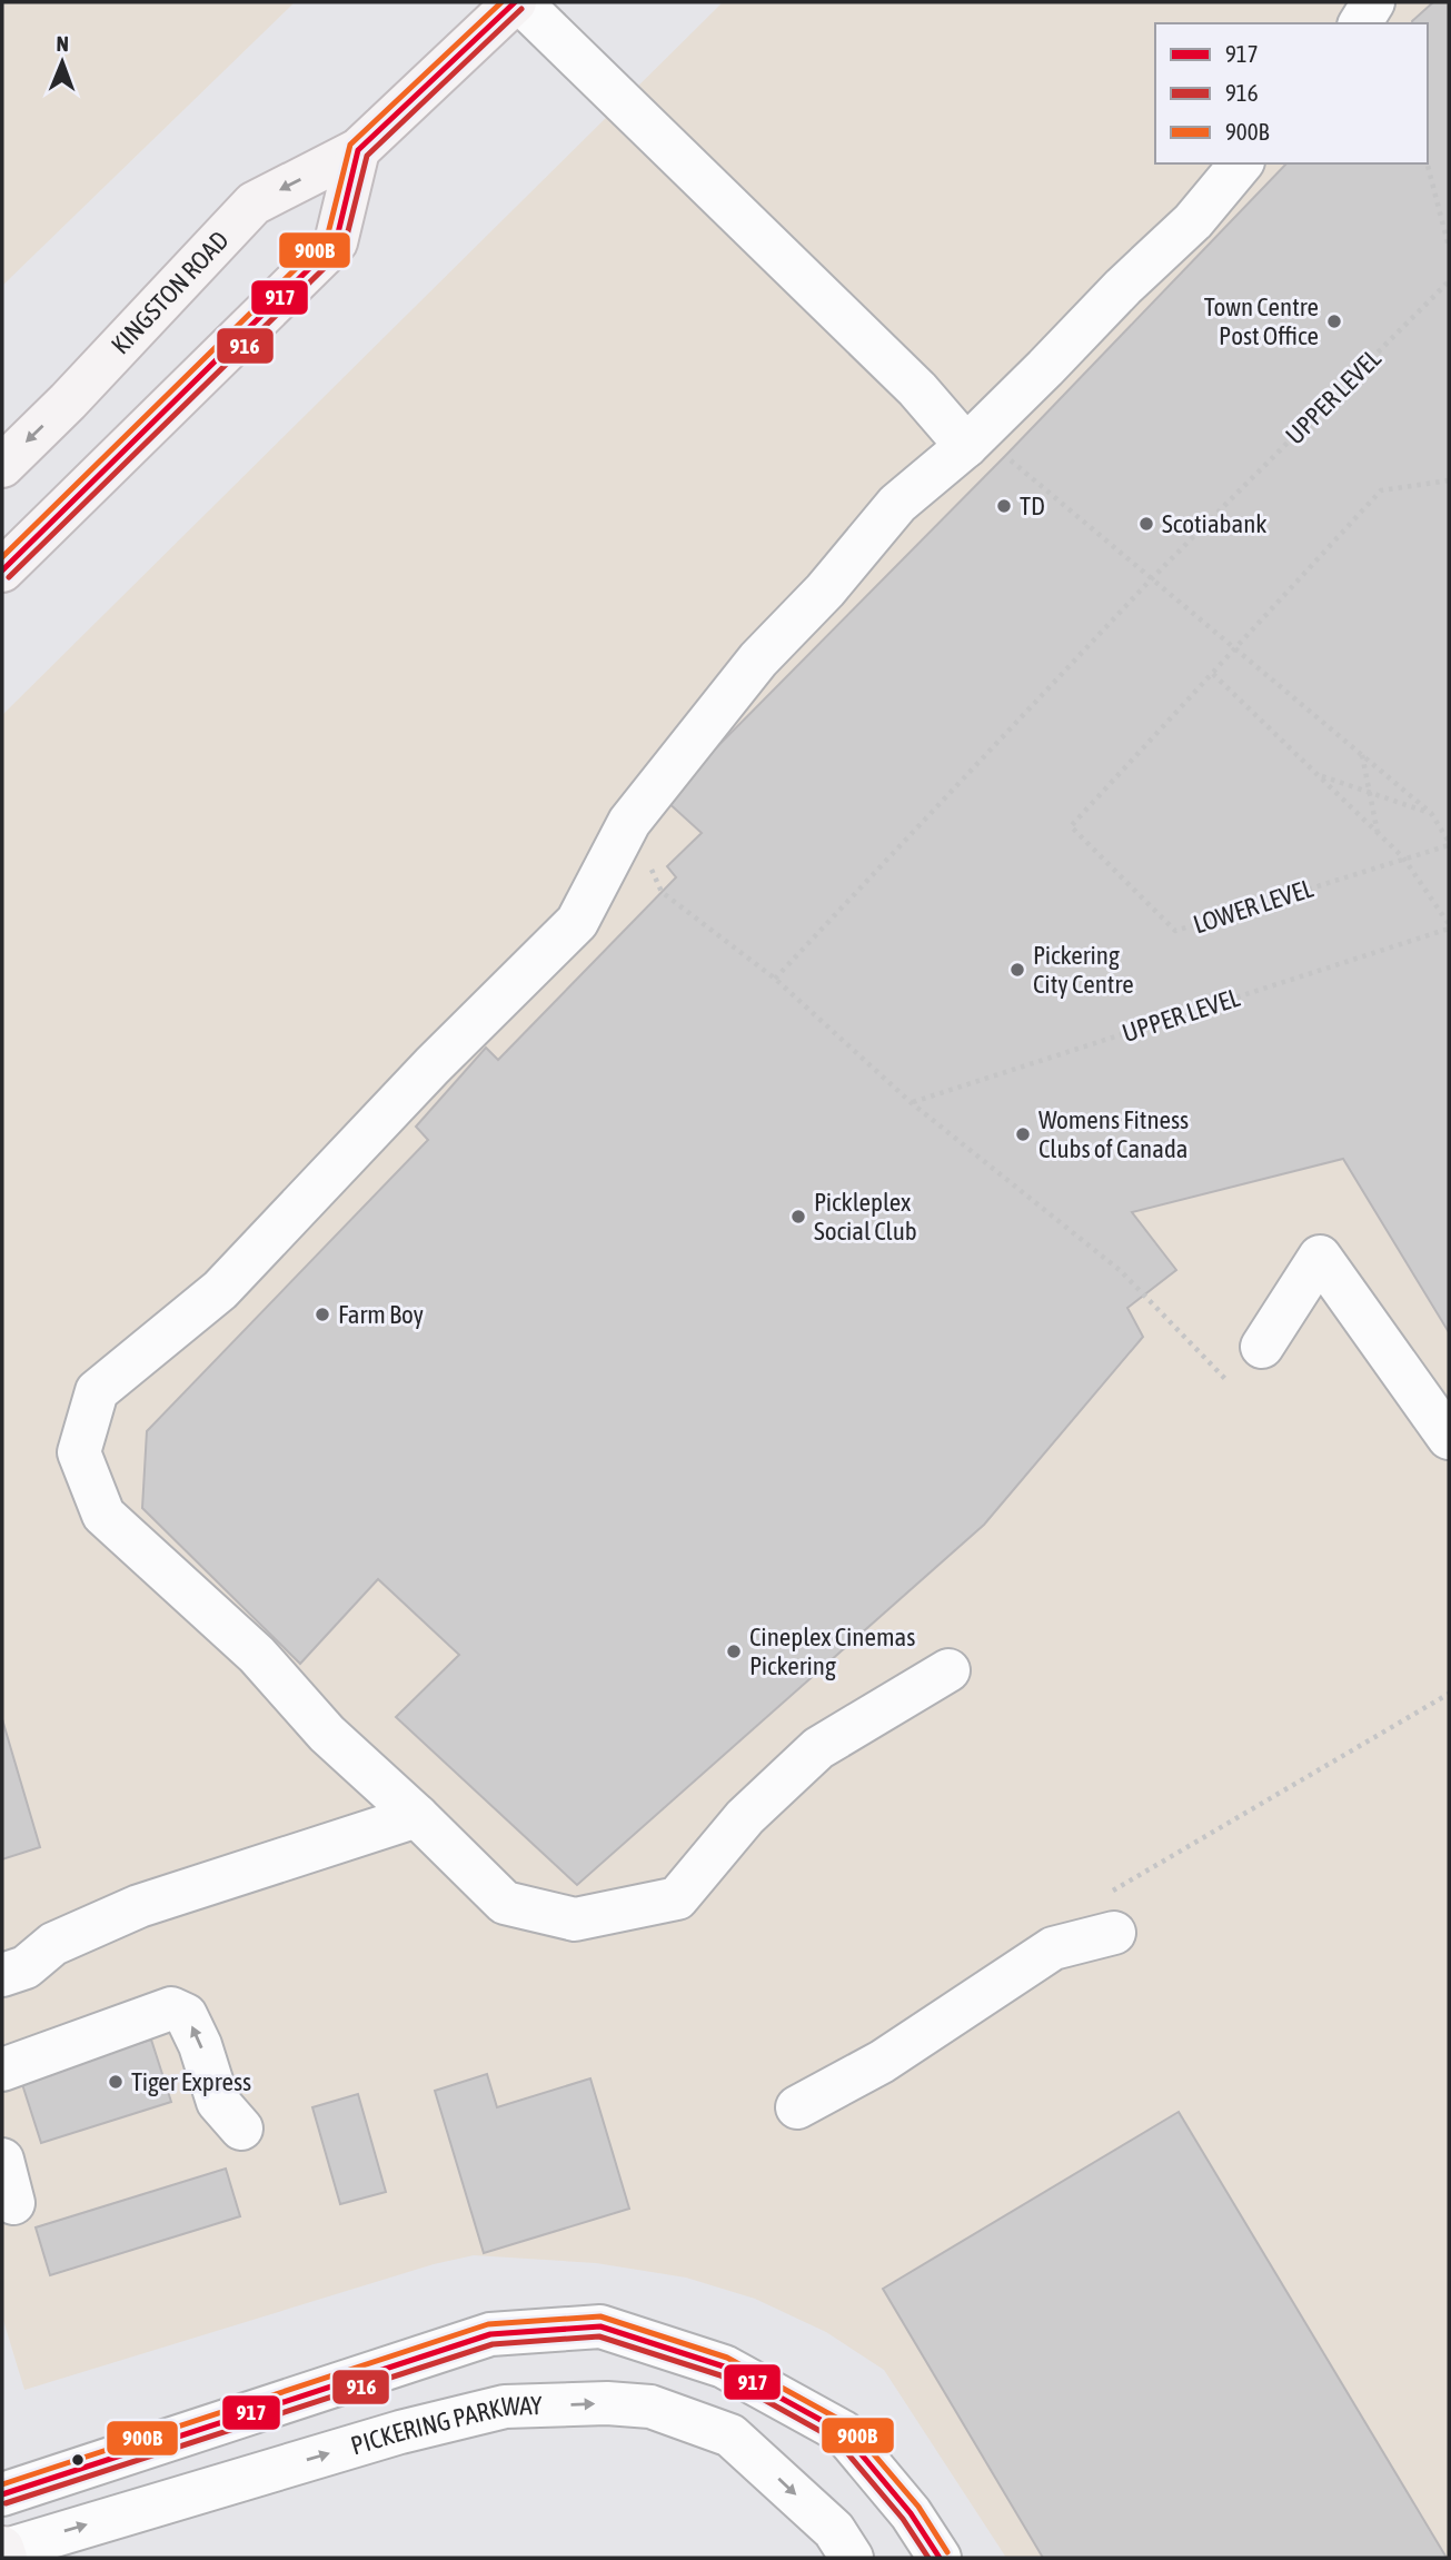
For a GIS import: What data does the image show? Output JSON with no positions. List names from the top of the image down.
{
  "streets": {
    "main road": ["KINGSTON ROAD"],
    "street": ["PICKERING PARKWAY"],
    "path": ["UPPER LEVEL", "LOWER LEVEL"]
  },
  "one_way": ["PICKERING PARKWAY"],
  "places": [
    "Town Centre Post Office",
    "TD",
    "Scotiabank",
    "Pickering City Centre",
    "Womens Fitness Clubs of Canada",
    "Pickleplex Social Club",
    "Farm Boy",
    "Cineplex Cinemas Pickering",
    "Tiger Express"
  ],
  "lines": ["transit line 917", "transit line 900B", "transit line 916"],
  "legend": ["917", "916", "900B"],
  "north": "top"
}
